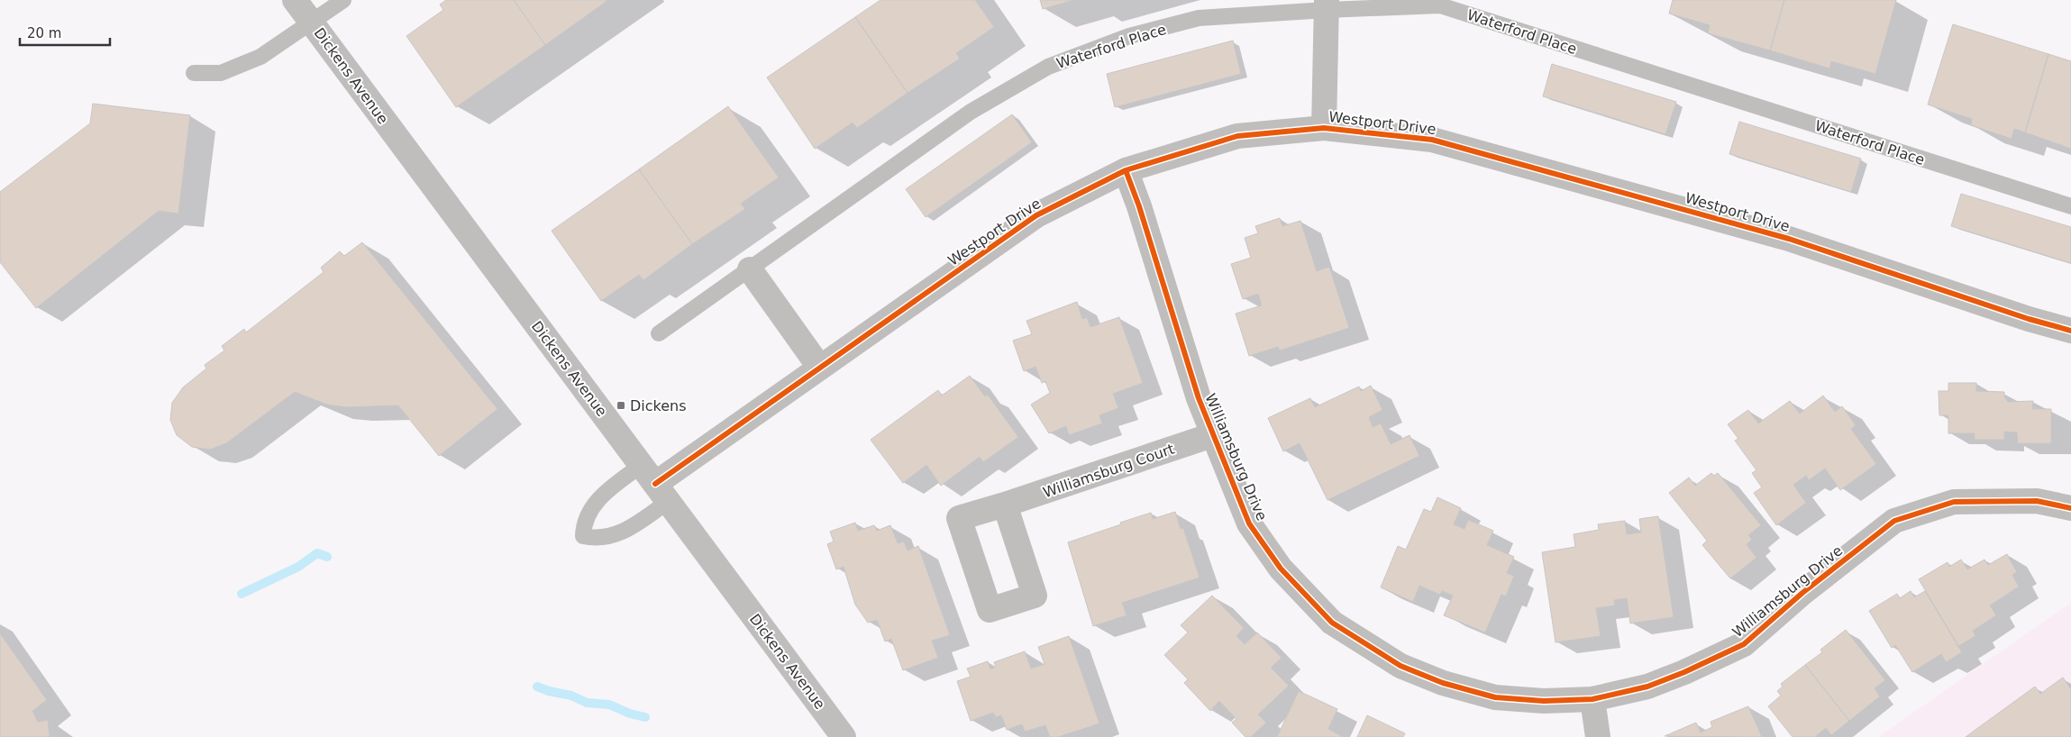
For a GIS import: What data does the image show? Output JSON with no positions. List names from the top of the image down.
{
  "streets": {
    "street": [
      "Dickens Avenue",
      "Westport Drive",
      "Williamsburg Drive",
      "Williamsburg Court"
    ],
    "lane": ["Waterford Place"]
  },
  "crossings": [
    ["Dickens Avenue", "Westport Drive"],
    ["Westport Drive", "Williamsburg Drive"],
    ["Williamsburg Drive", "Williamsburg Court"]
  ],
  "places": {
    "transit": ["Dickens"]
  },
  "scale_bar": "20 m"
}
